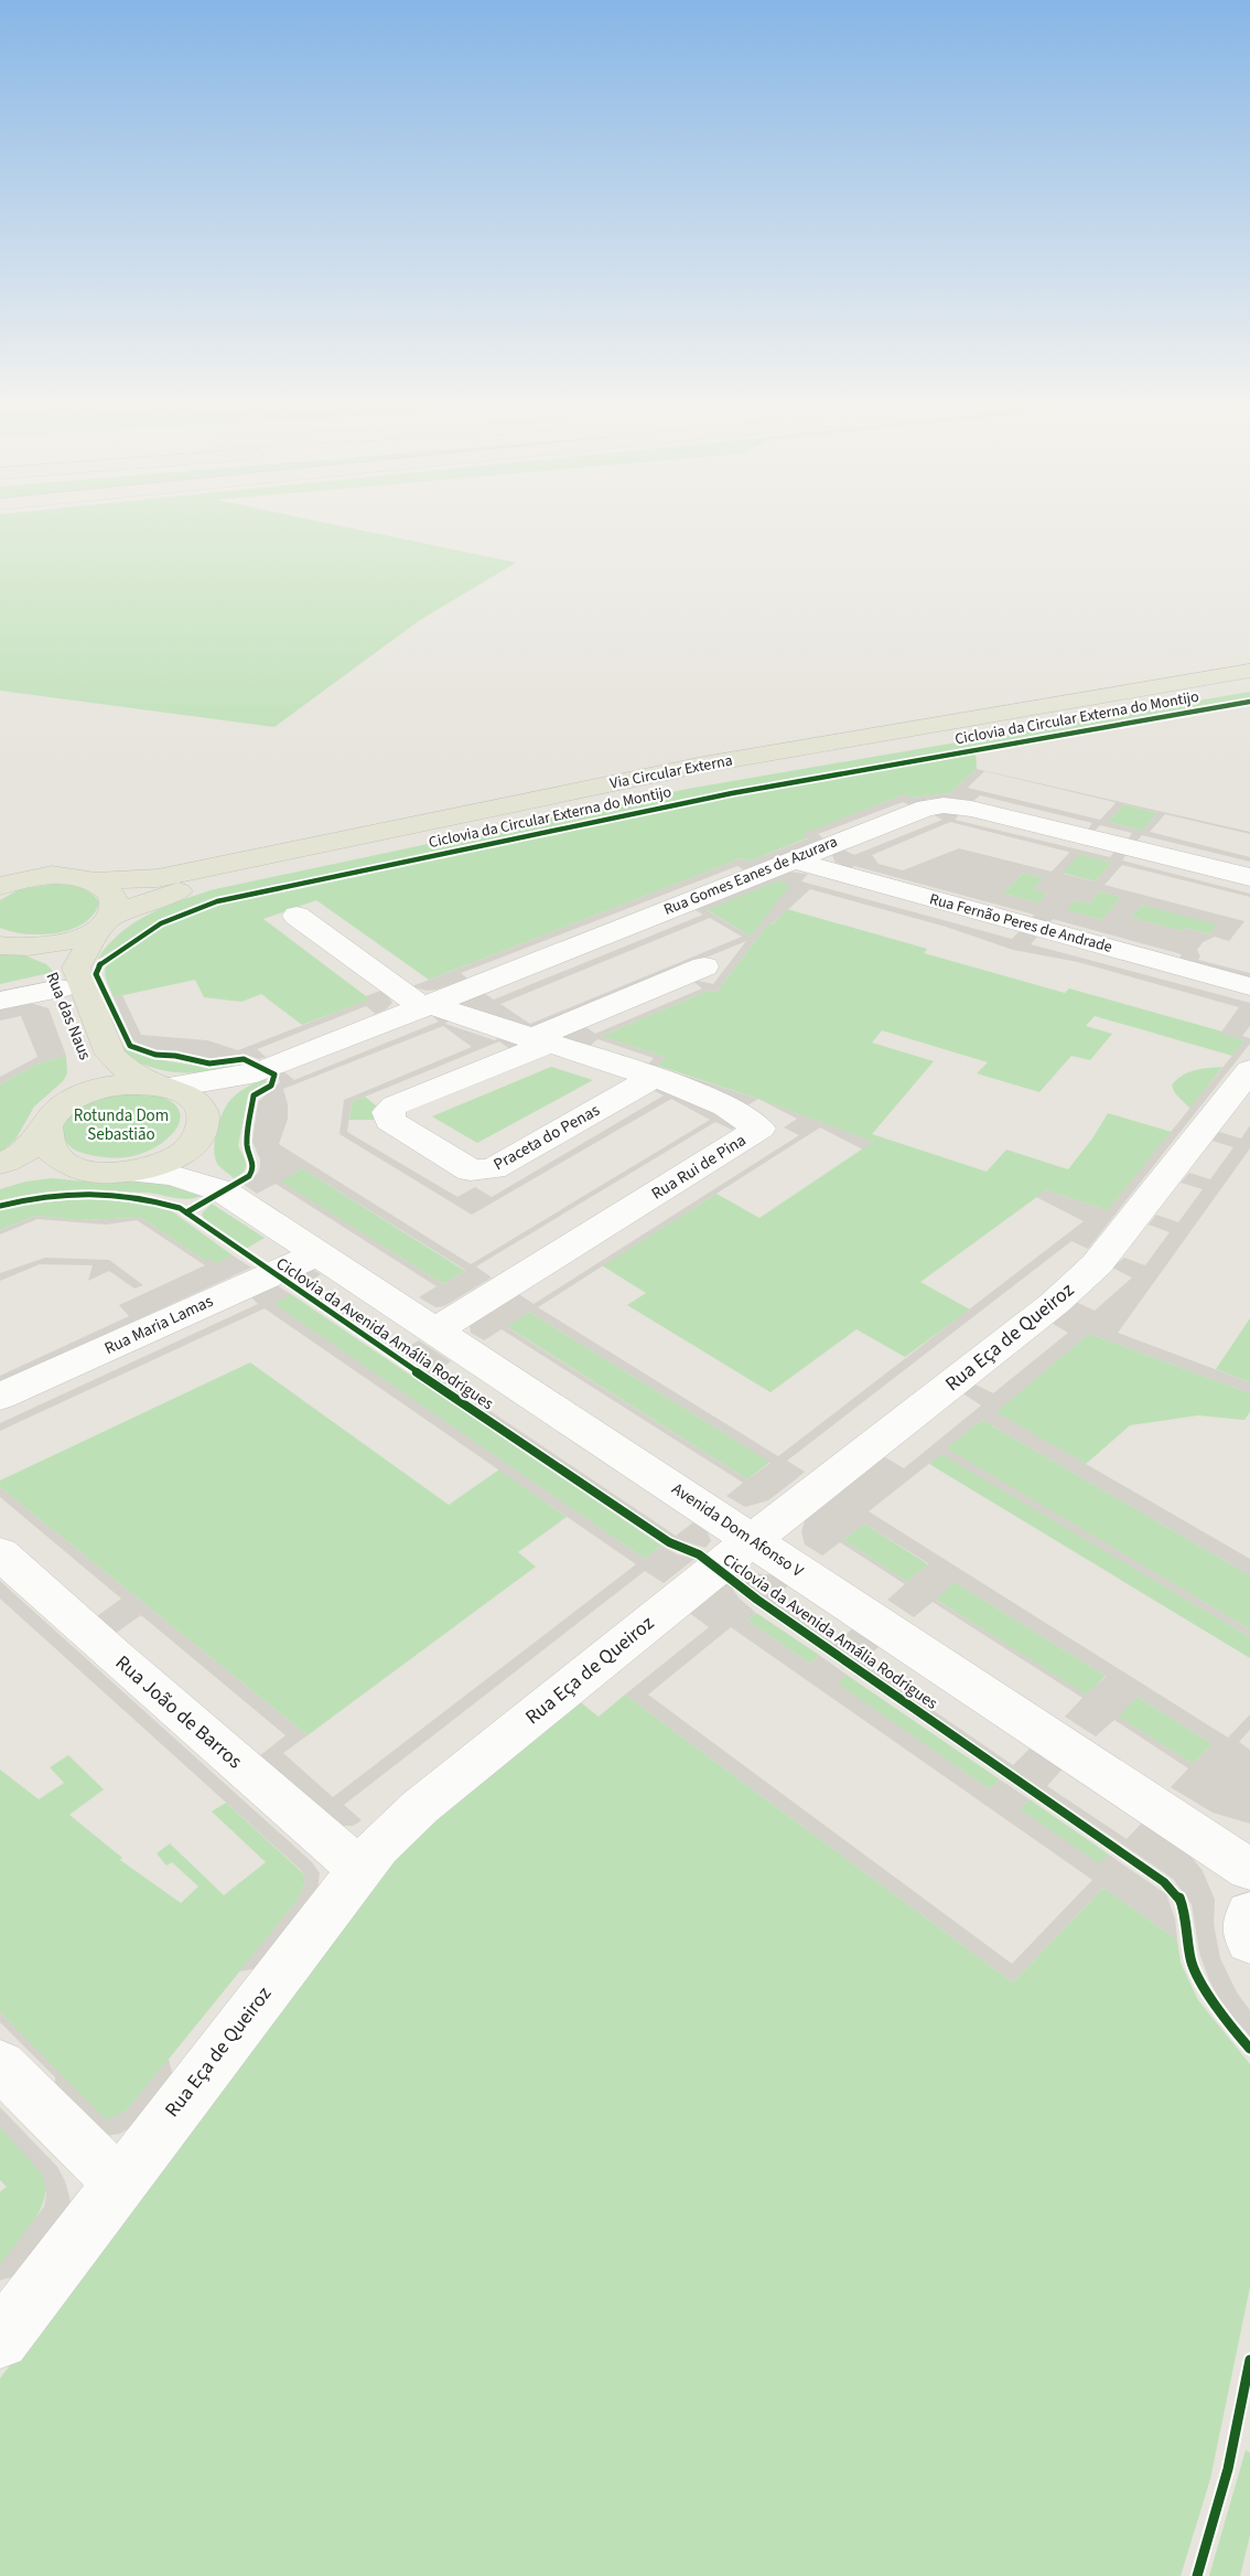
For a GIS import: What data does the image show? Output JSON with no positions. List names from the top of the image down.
{
  "streets": {
    "main road": ["Via Circular Externa", "Rua das Naus"],
    "street": [
      "Rua Gomes Eanes de Azurara",
      "Rua Fernão Peres de Andrade",
      "Praceta do Penas",
      "Rua Rui de Pina",
      "Rua Maria Lamas",
      "Rua Eça de Queiroz",
      "Avenida Dom Afonso V",
      "Rua João de Barros"
    ],
    "cycle path": ["Ciclovia da Circular Externa do Montijo", "Ciclovia da Avenida Amália Rodrigues"]
  },
  "crossings": [
    ["Via Circular Externa", "Rua das Naus"],
    ["Rua Gomes Eanes de Azurara", "Rua Fernão Peres de Andrade"],
    ["Rua Gomes Eanes de Azurara", "Rua das Naus"],
    ["Rua Gomes Eanes de Azurara", "Rua Rui de Pina"],
    ["Rua Gomes Eanes de Azurara", "Avenida Dom Afonso V"],
    ["Praceta do Penas", "Rua Rui de Pina"],
    ["Rua Rui de Pina", "Avenida Dom Afonso V"],
    ["Rua Maria Lamas", "Avenida Dom Afonso V"],
    ["Rua Eça de Queiroz", "Avenida Dom Afonso V"],
    ["Rua Eça de Queiroz", "Rua João de Barros"]
  ],
  "parks": ["Rotunda Dom Sebastião"]
}
